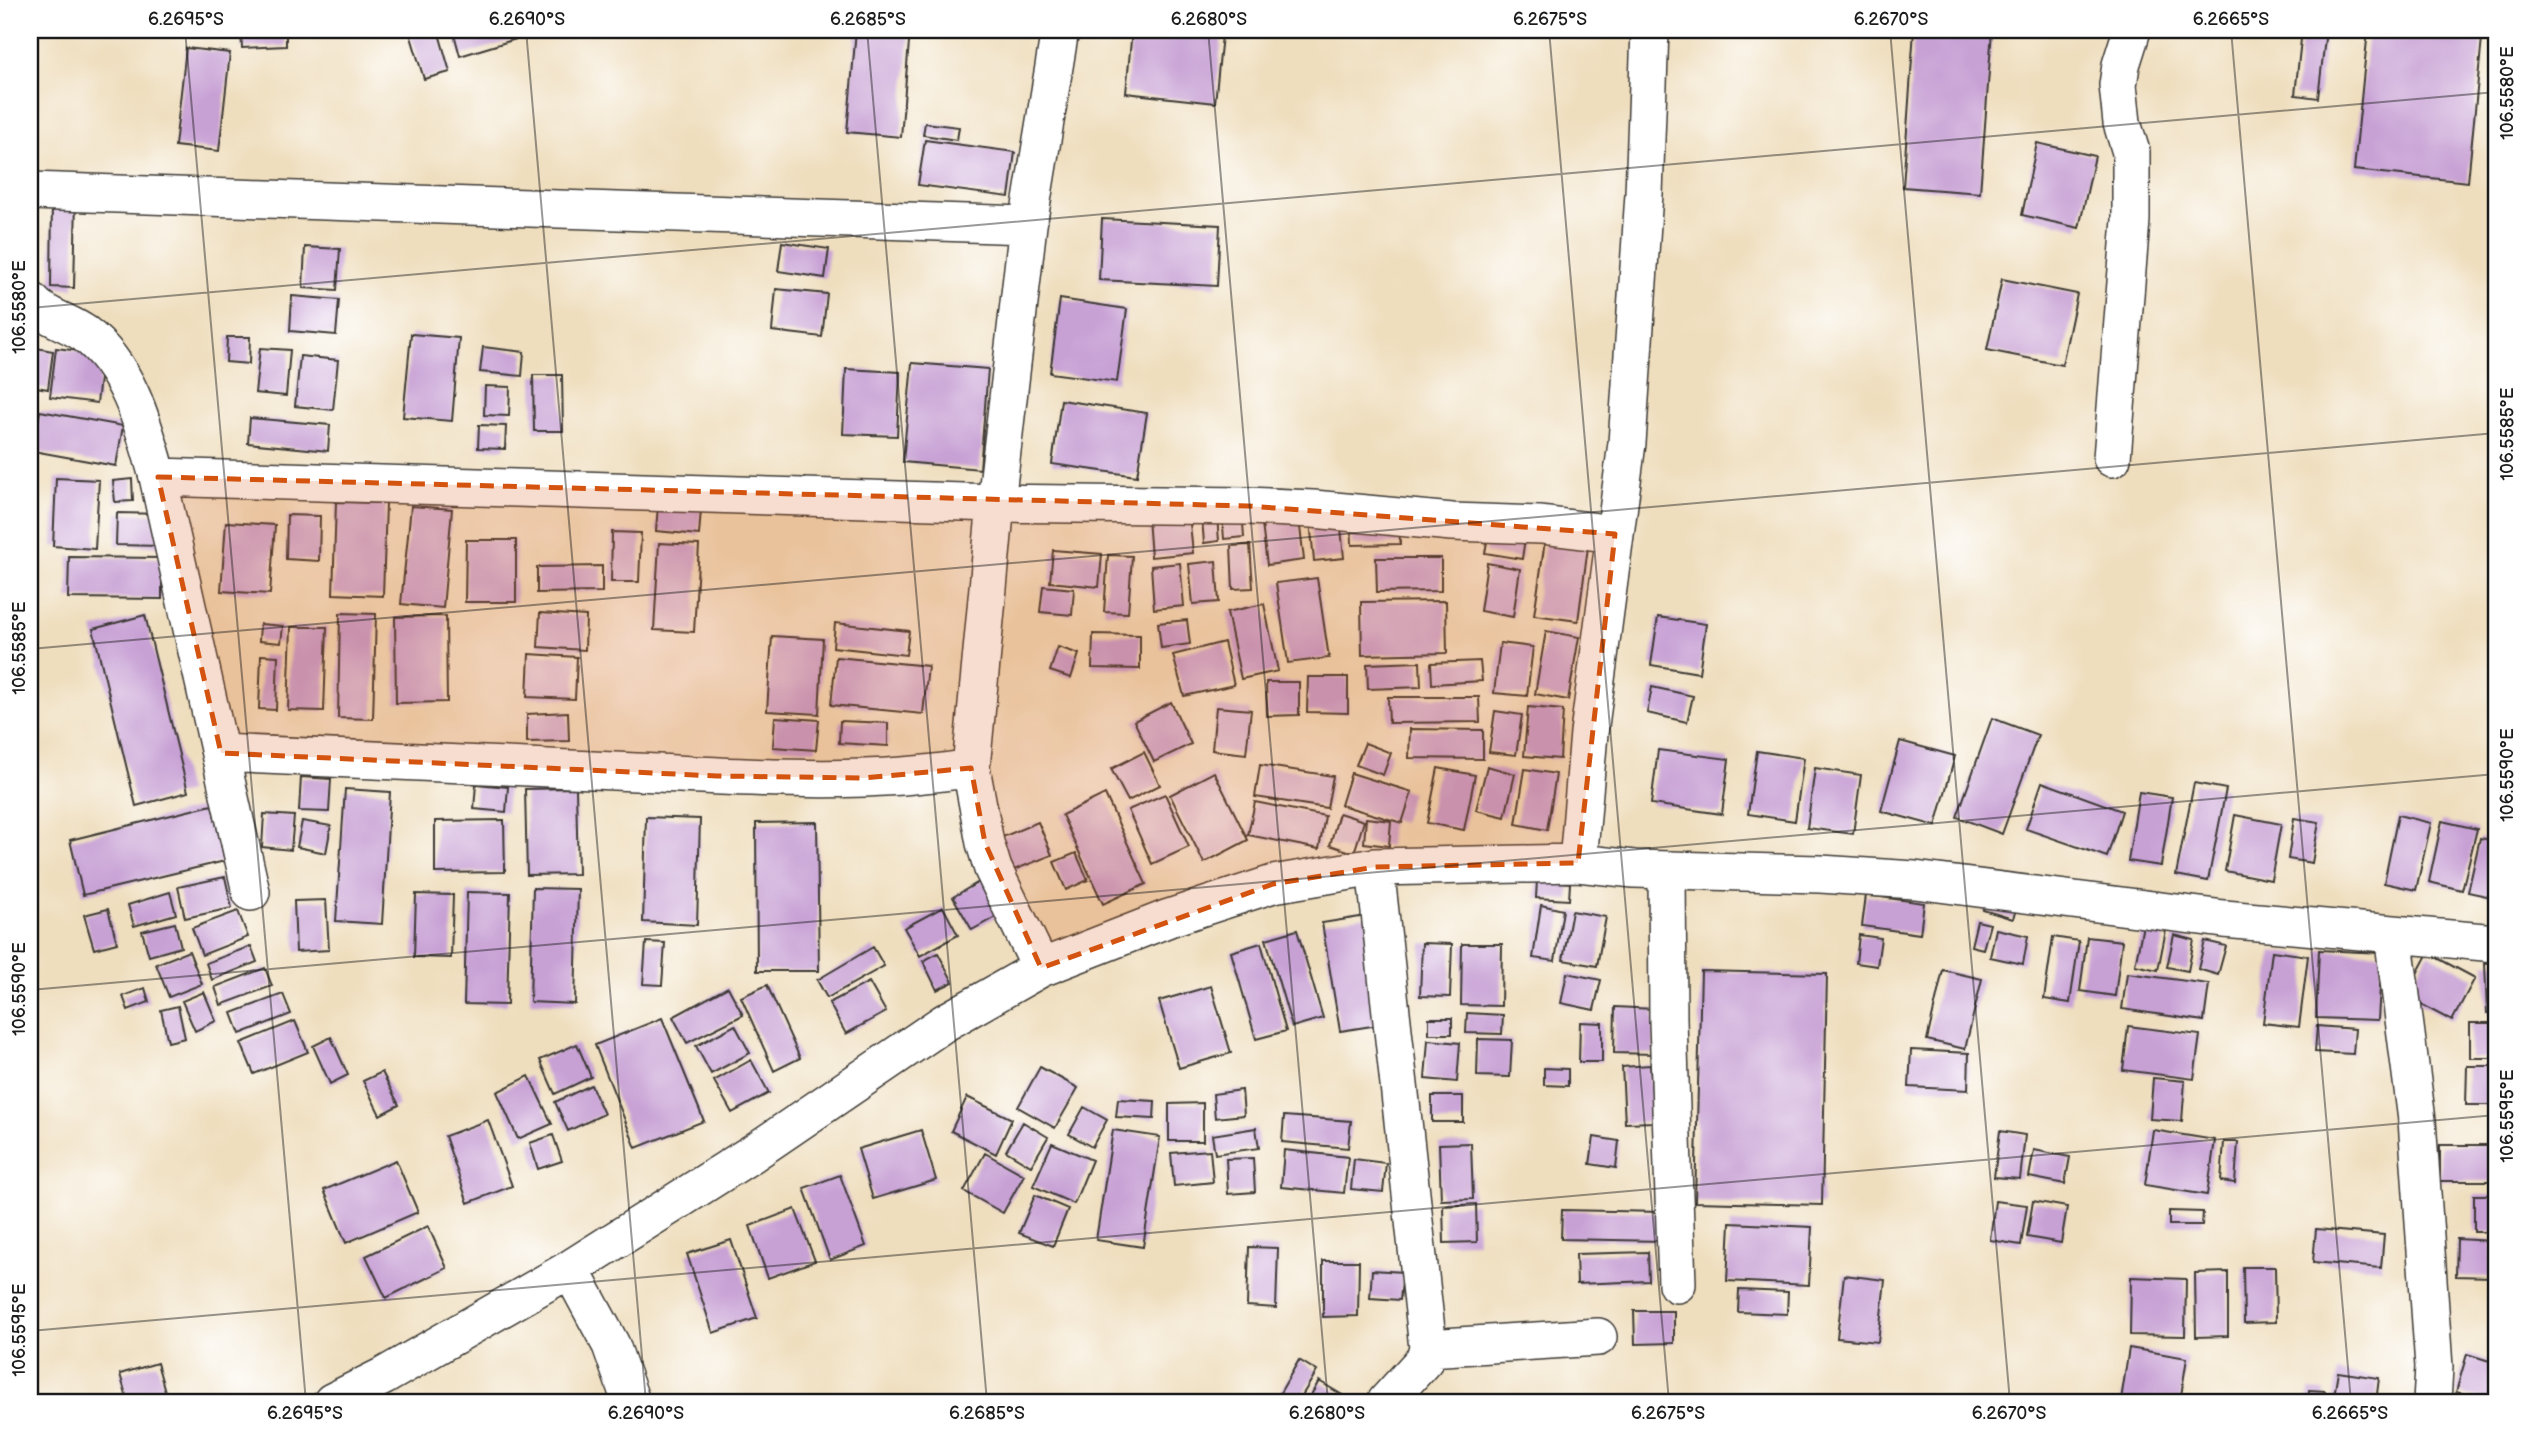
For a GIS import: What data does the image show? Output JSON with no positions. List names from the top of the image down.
{
  "coordinates": [
    "6.2695°S",
    "6.2690°S",
    "6.2685°S",
    "6.2680°S",
    "6.2675°S",
    "6.2670°S",
    "6.2665°S",
    "106.5580°E",
    "106.5585°E",
    "106.5590°E",
    "106.5595°E"
  ]
}
